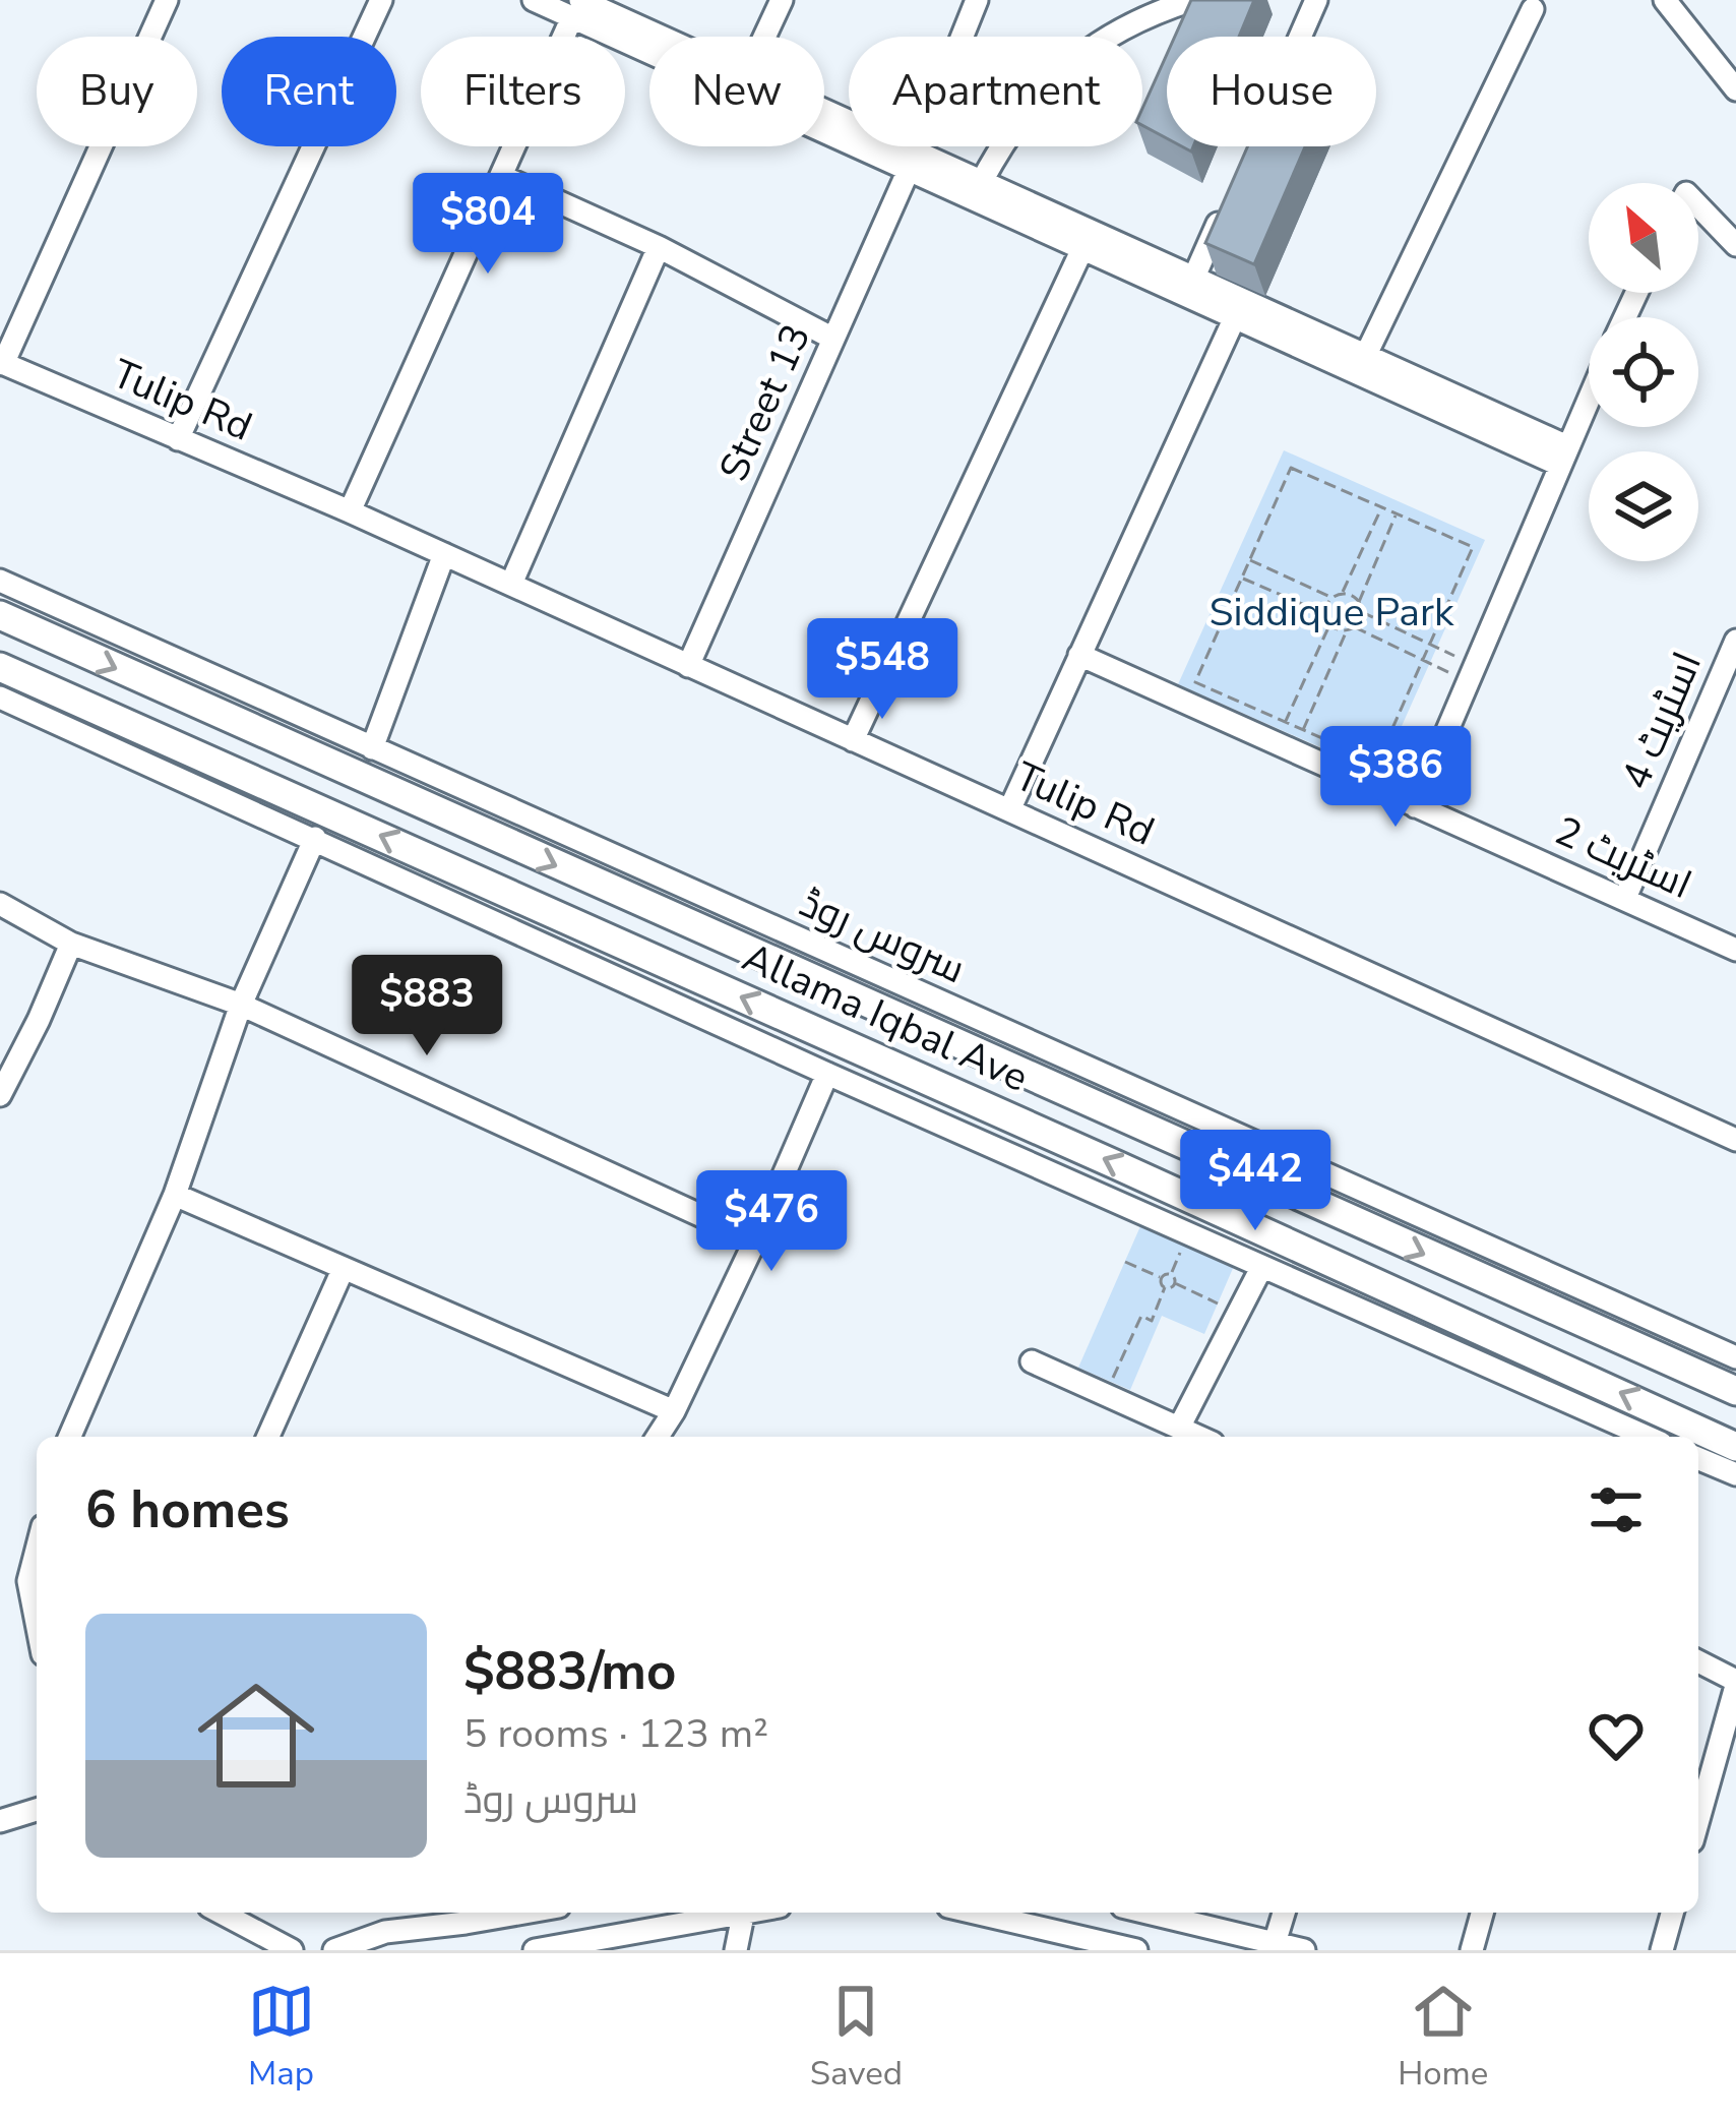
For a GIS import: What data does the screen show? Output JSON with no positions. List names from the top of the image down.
{
  "streets": {
    "main road": ["Allama Iqbal Ave"],
    "street": [
      "Tulip Rd",
      "Street 13",
      "اسٹریٹ 4",
      "اسٹریٹ 2",
      "سروس روڈ"
    ]
  },
  "crossings": [
    ["Tulip Rd", "Street 13"],
    ["اسٹریٹ 4", "اسٹریٹ 2"]
  ],
  "parks": ["Siddique Park"],
  "north": "top left",
  "page": {
    "chip": [
      "Buy",
      "Rent",
      "Filters",
      "New",
      "Apartment",
      "House"
    ],
    "price": [
      "$804",
      "$548",
      "$386",
      "$883",
      "$442",
      "$476"
    ],
    "heading": "6 homes",
    "list": [
      {
        "name": "$883/mo",
        "note": "5 rooms · 123 m² · سروس روڈ"
      }
    ],
    "tabs": ["Map", "Saved", "Home"]
  }
}
